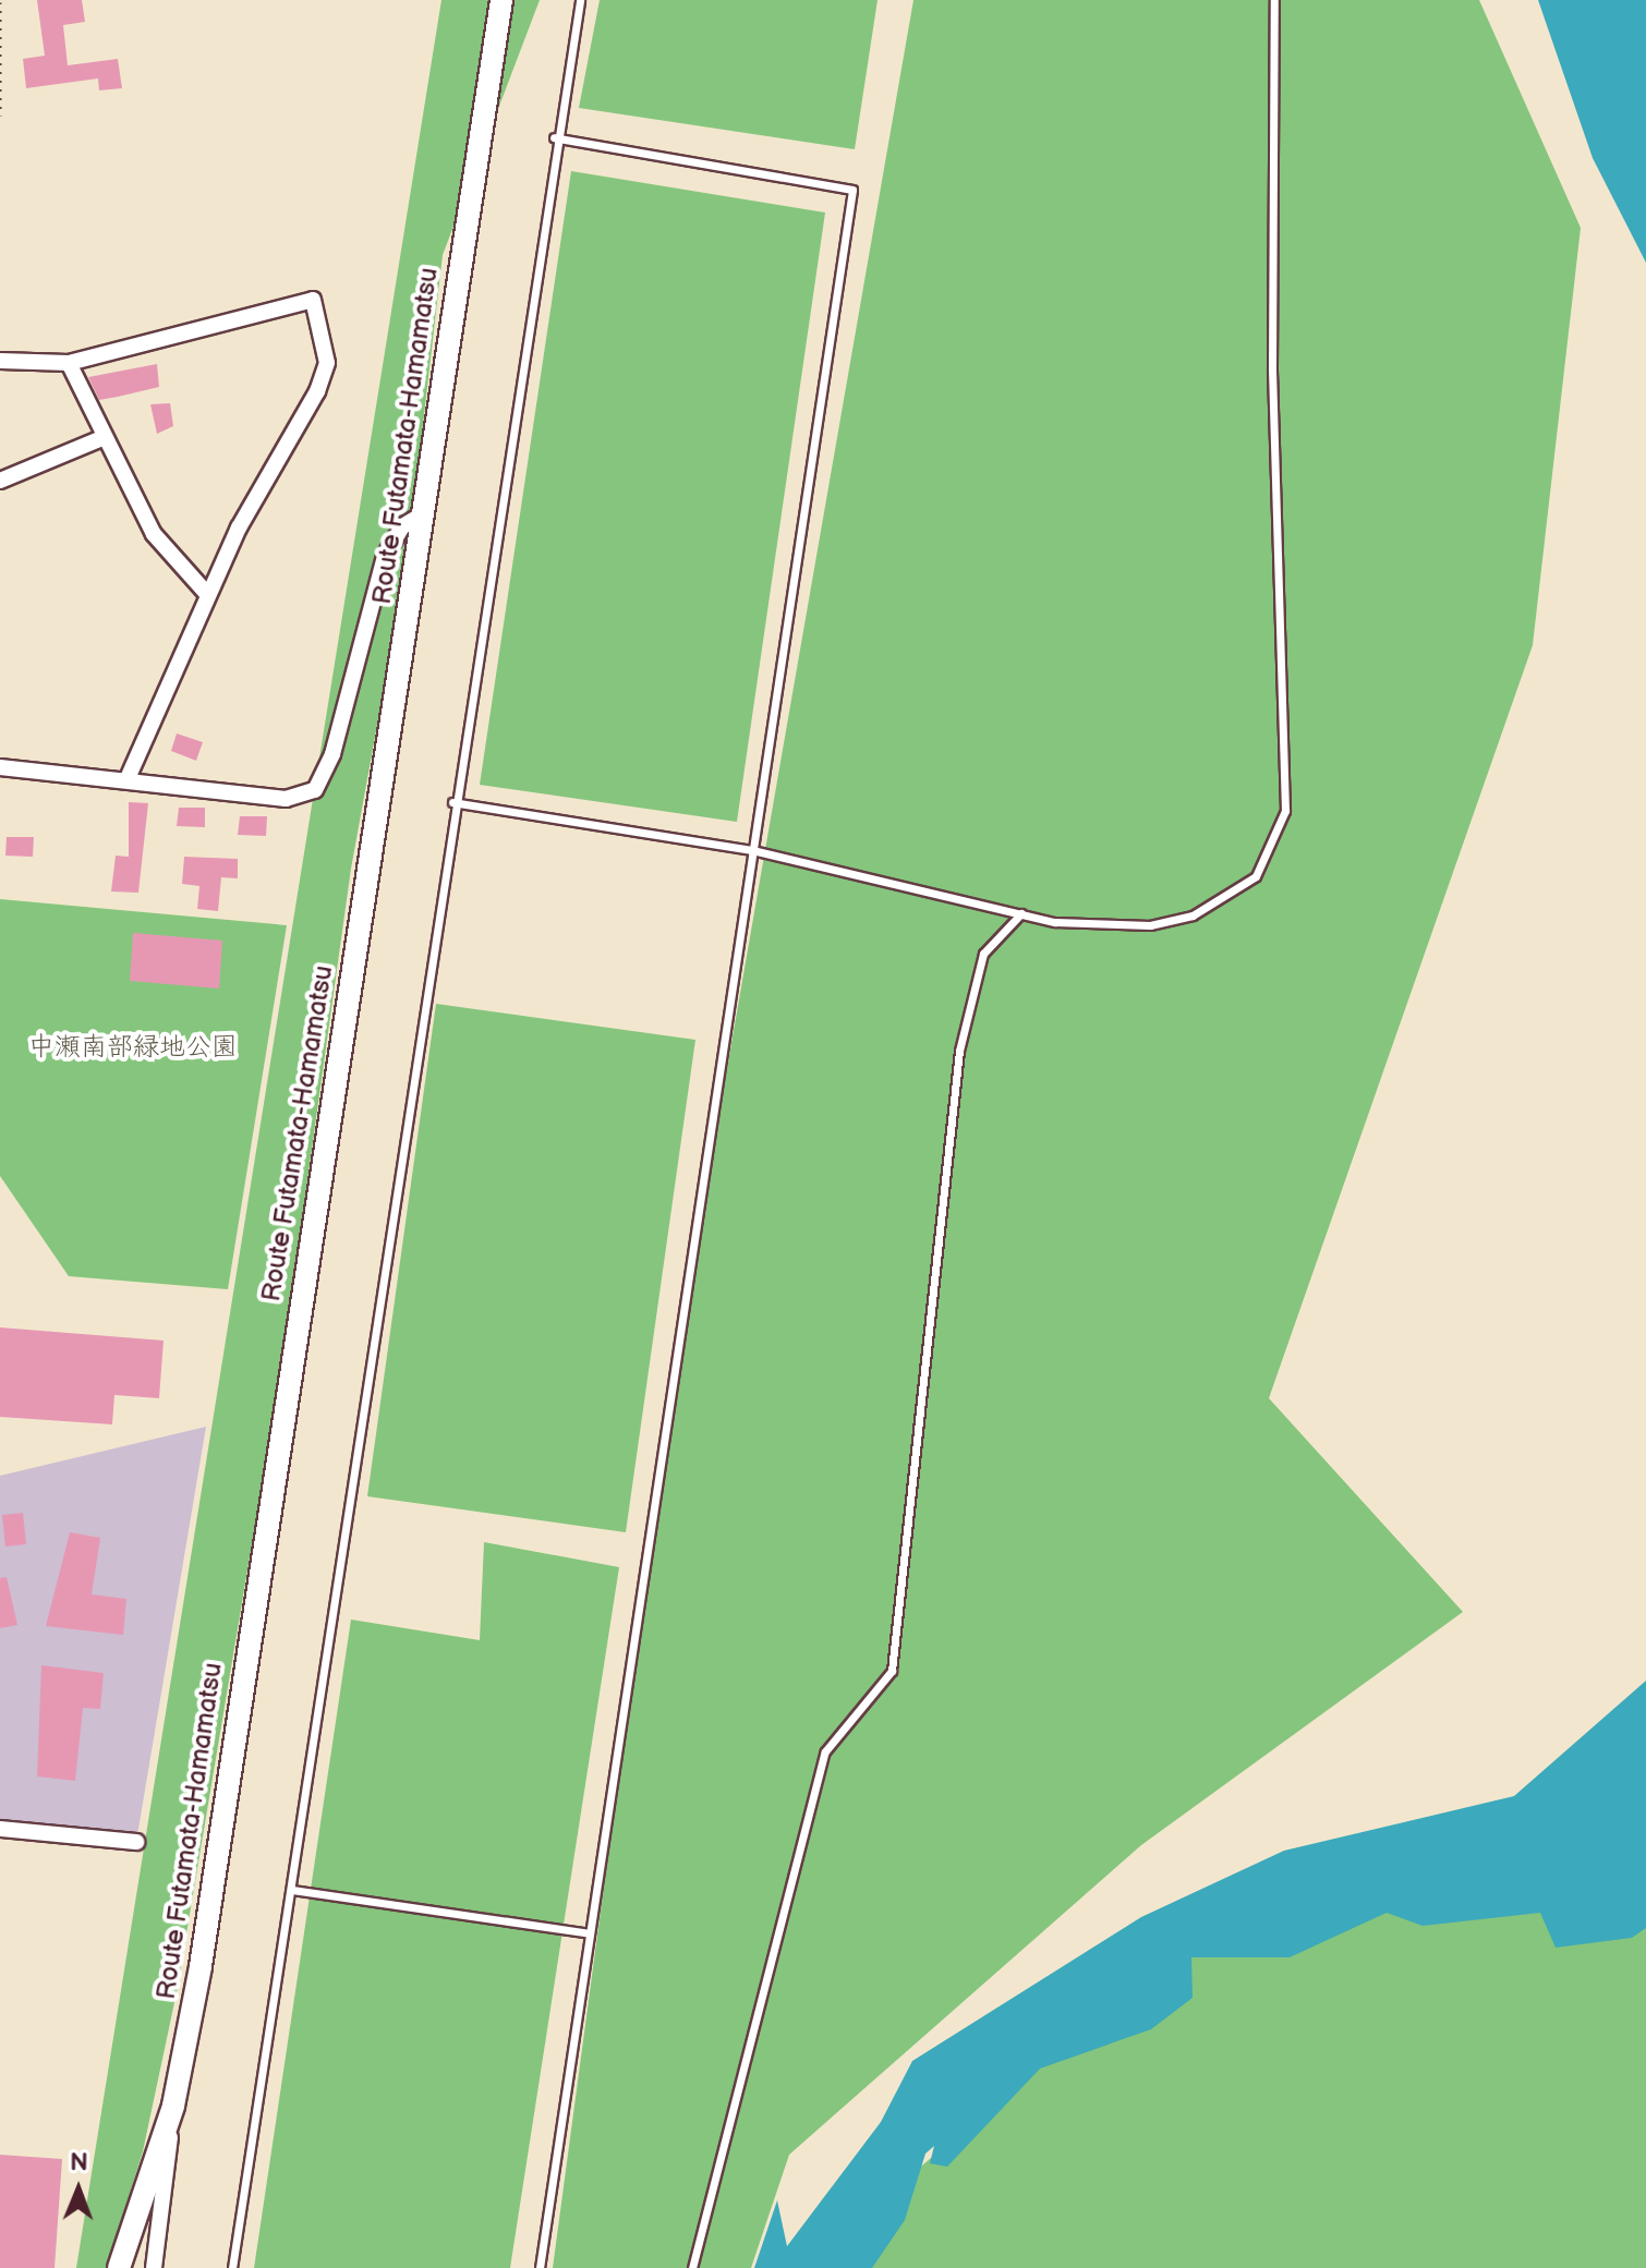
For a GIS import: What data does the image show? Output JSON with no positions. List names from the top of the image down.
{
  "streets": {
    "main road": ["Route Futamata-Hamamatsu"]
  },
  "parks": ["中瀬南部緑地公園"],
  "north": "top"
}
